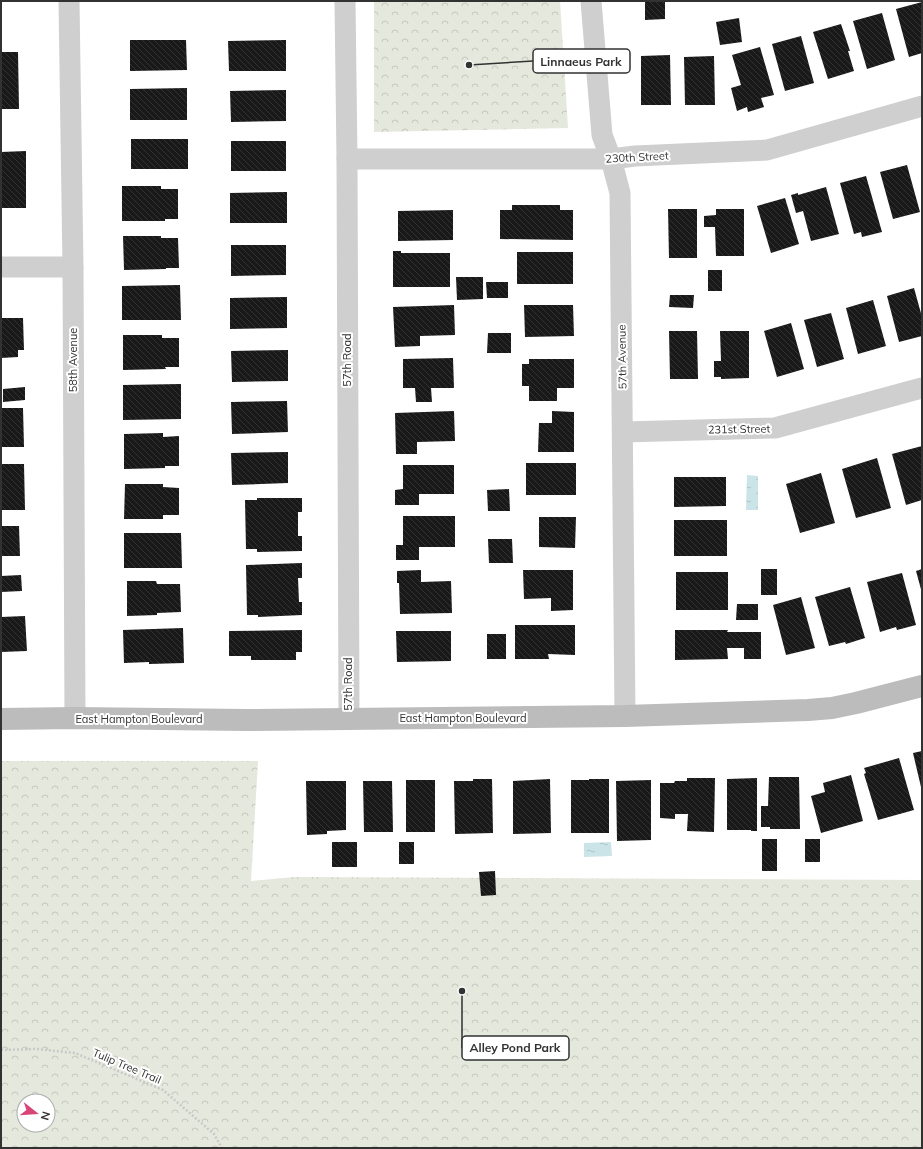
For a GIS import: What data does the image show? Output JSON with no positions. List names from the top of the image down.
{
  "streets": {
    "street": [
      "230th Street",
      "57th Avenue",
      "58th Avenue",
      "57th Road",
      "231st Street",
      "East Hampton Boulevard"
    ],
    "path": ["Tulip Tree Trail"]
  },
  "crossings": [
    ["230th Street", "57th Avenue"],
    ["230th Street", "57th Road"],
    ["57th Avenue", "231st Street"],
    ["57th Avenue", "East Hampton Boulevard"],
    ["58th Avenue", "East Hampton Boulevard"],
    ["57th Road", "East Hampton Boulevard"]
  ],
  "places": ["Linnaeus Park", "Alley Pond Park"],
  "north": "right"
}
